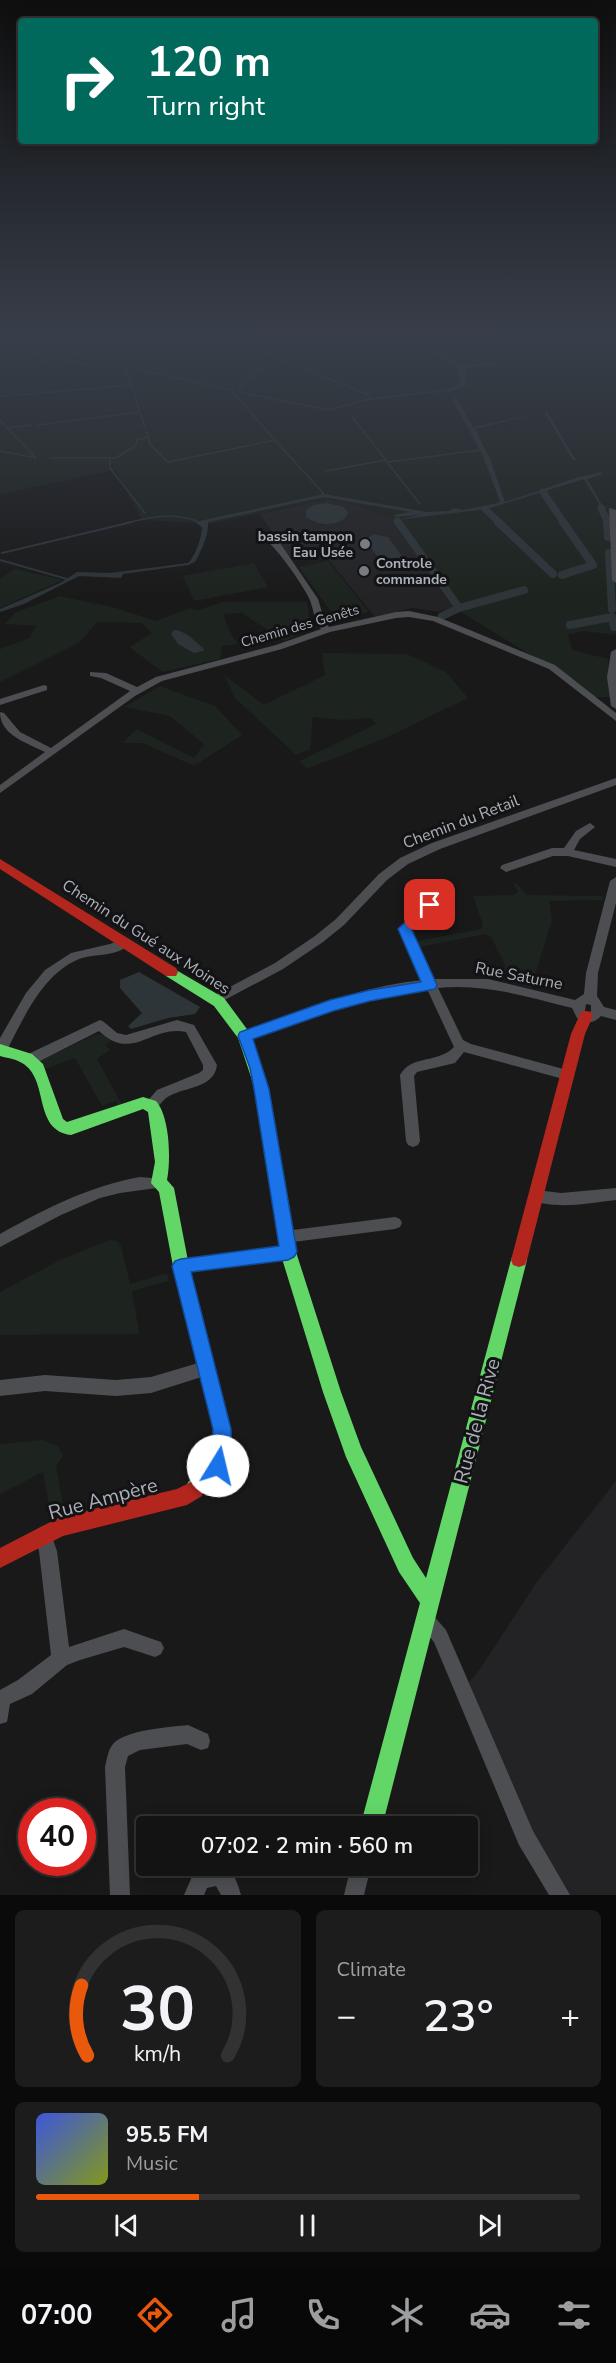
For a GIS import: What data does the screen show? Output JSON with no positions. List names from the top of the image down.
{
  "streets": {
    "street": [
      "Chemin des Genêts",
      "Chemin du Retail",
      "Chemin du Gué aux Moines",
      "Rue Saturne",
      "Rue de la Rive",
      "Rue Ampère"
    ]
  },
  "crossings": [
    ["Chemin du Retail", "Chemin du Gué aux Moines"],
    ["Chemin du Gué aux Moines", "Rue Saturne"],
    ["Chemin du Gué aux Moines", "Rue de la Rive"],
    ["Rue Saturne", "Rue de la Rive"]
  ],
  "places": ["bassin tampon Eau Usée", "Controle commande"],
  "page": {
    "turn": ["120 m", "Turn right"],
    "limit": "40",
    "trip": "07:02 · 2 min · 560 m",
    "tile": "Climate",
    "heat": ["−", "23°", "+"],
    "song": ["95.5 FM", "Music"],
    "tabs": "07:00",
    "gauge": ["30", "km/h"]
  }
}
